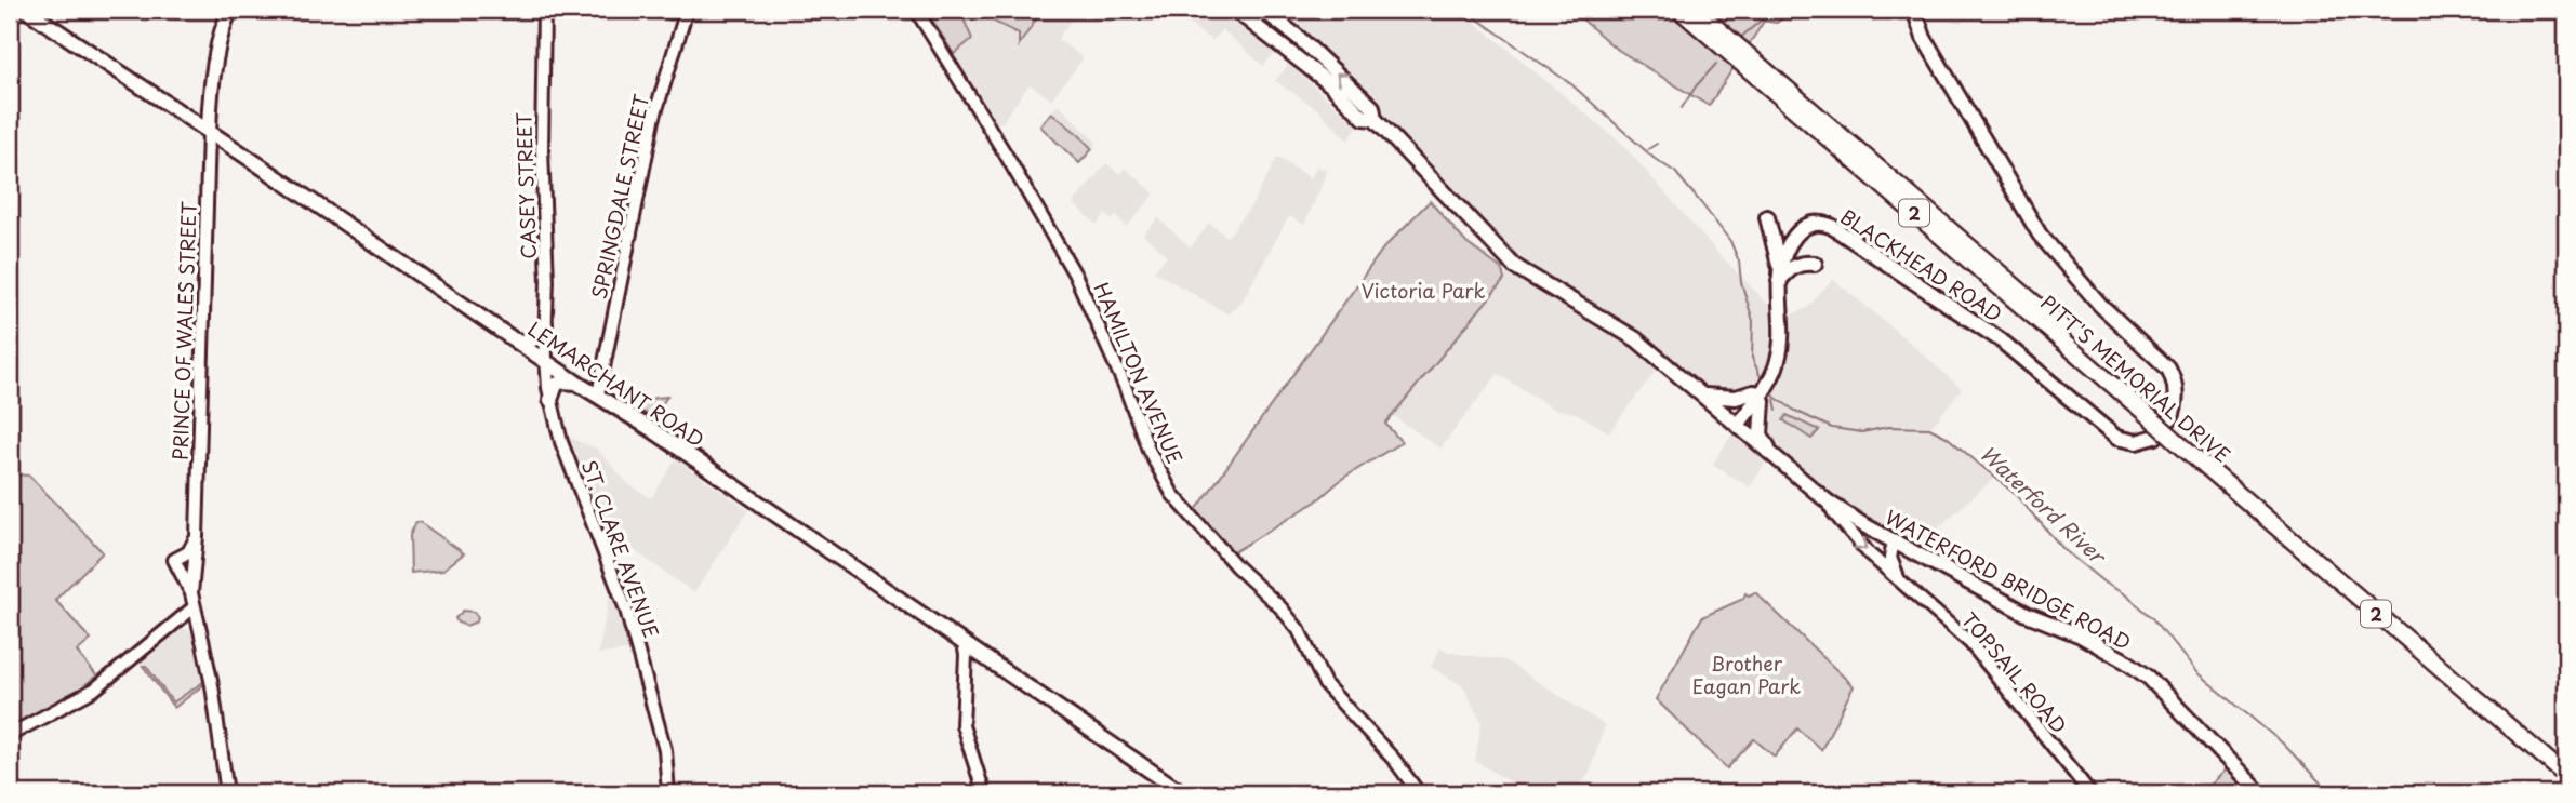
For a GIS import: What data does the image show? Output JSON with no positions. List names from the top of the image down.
{
  "streets": {
    "highway": ["2", "PITT'S MEMORIAL DRIVE"],
    "main road": ["BLACKHEAD ROAD", "LEMARCHANT ROAD", "WATERFORD BRIDGE ROAD"],
    "street": [
      "CASEY STREET",
      "SPRINGDALE STREET",
      "PRINCE OF WALES STREET",
      "HAMILTON AVENUE",
      "ST. CLARE AVENUE",
      "TOPSAIL ROAD"
    ]
  },
  "crossings": [
    ["CASEY STREET", "LEMARCHANT ROAD"],
    ["CASEY STREET", "ST. CLARE AVENUE"],
    ["SPRINGDALE STREET", "LEMARCHANT ROAD"],
    ["BLACKHEAD ROAD", "WATERFORD BRIDGE ROAD"],
    ["PRINCE OF WALES STREET", "LEMARCHANT ROAD"],
    ["LEMARCHANT ROAD", "ST. CLARE AVENUE"],
    ["WATERFORD BRIDGE ROAD", "TOPSAIL ROAD"]
  ],
  "water": ["Waterford River"],
  "parks": ["Victoria Park", "Brother Eagan Park"]
}
